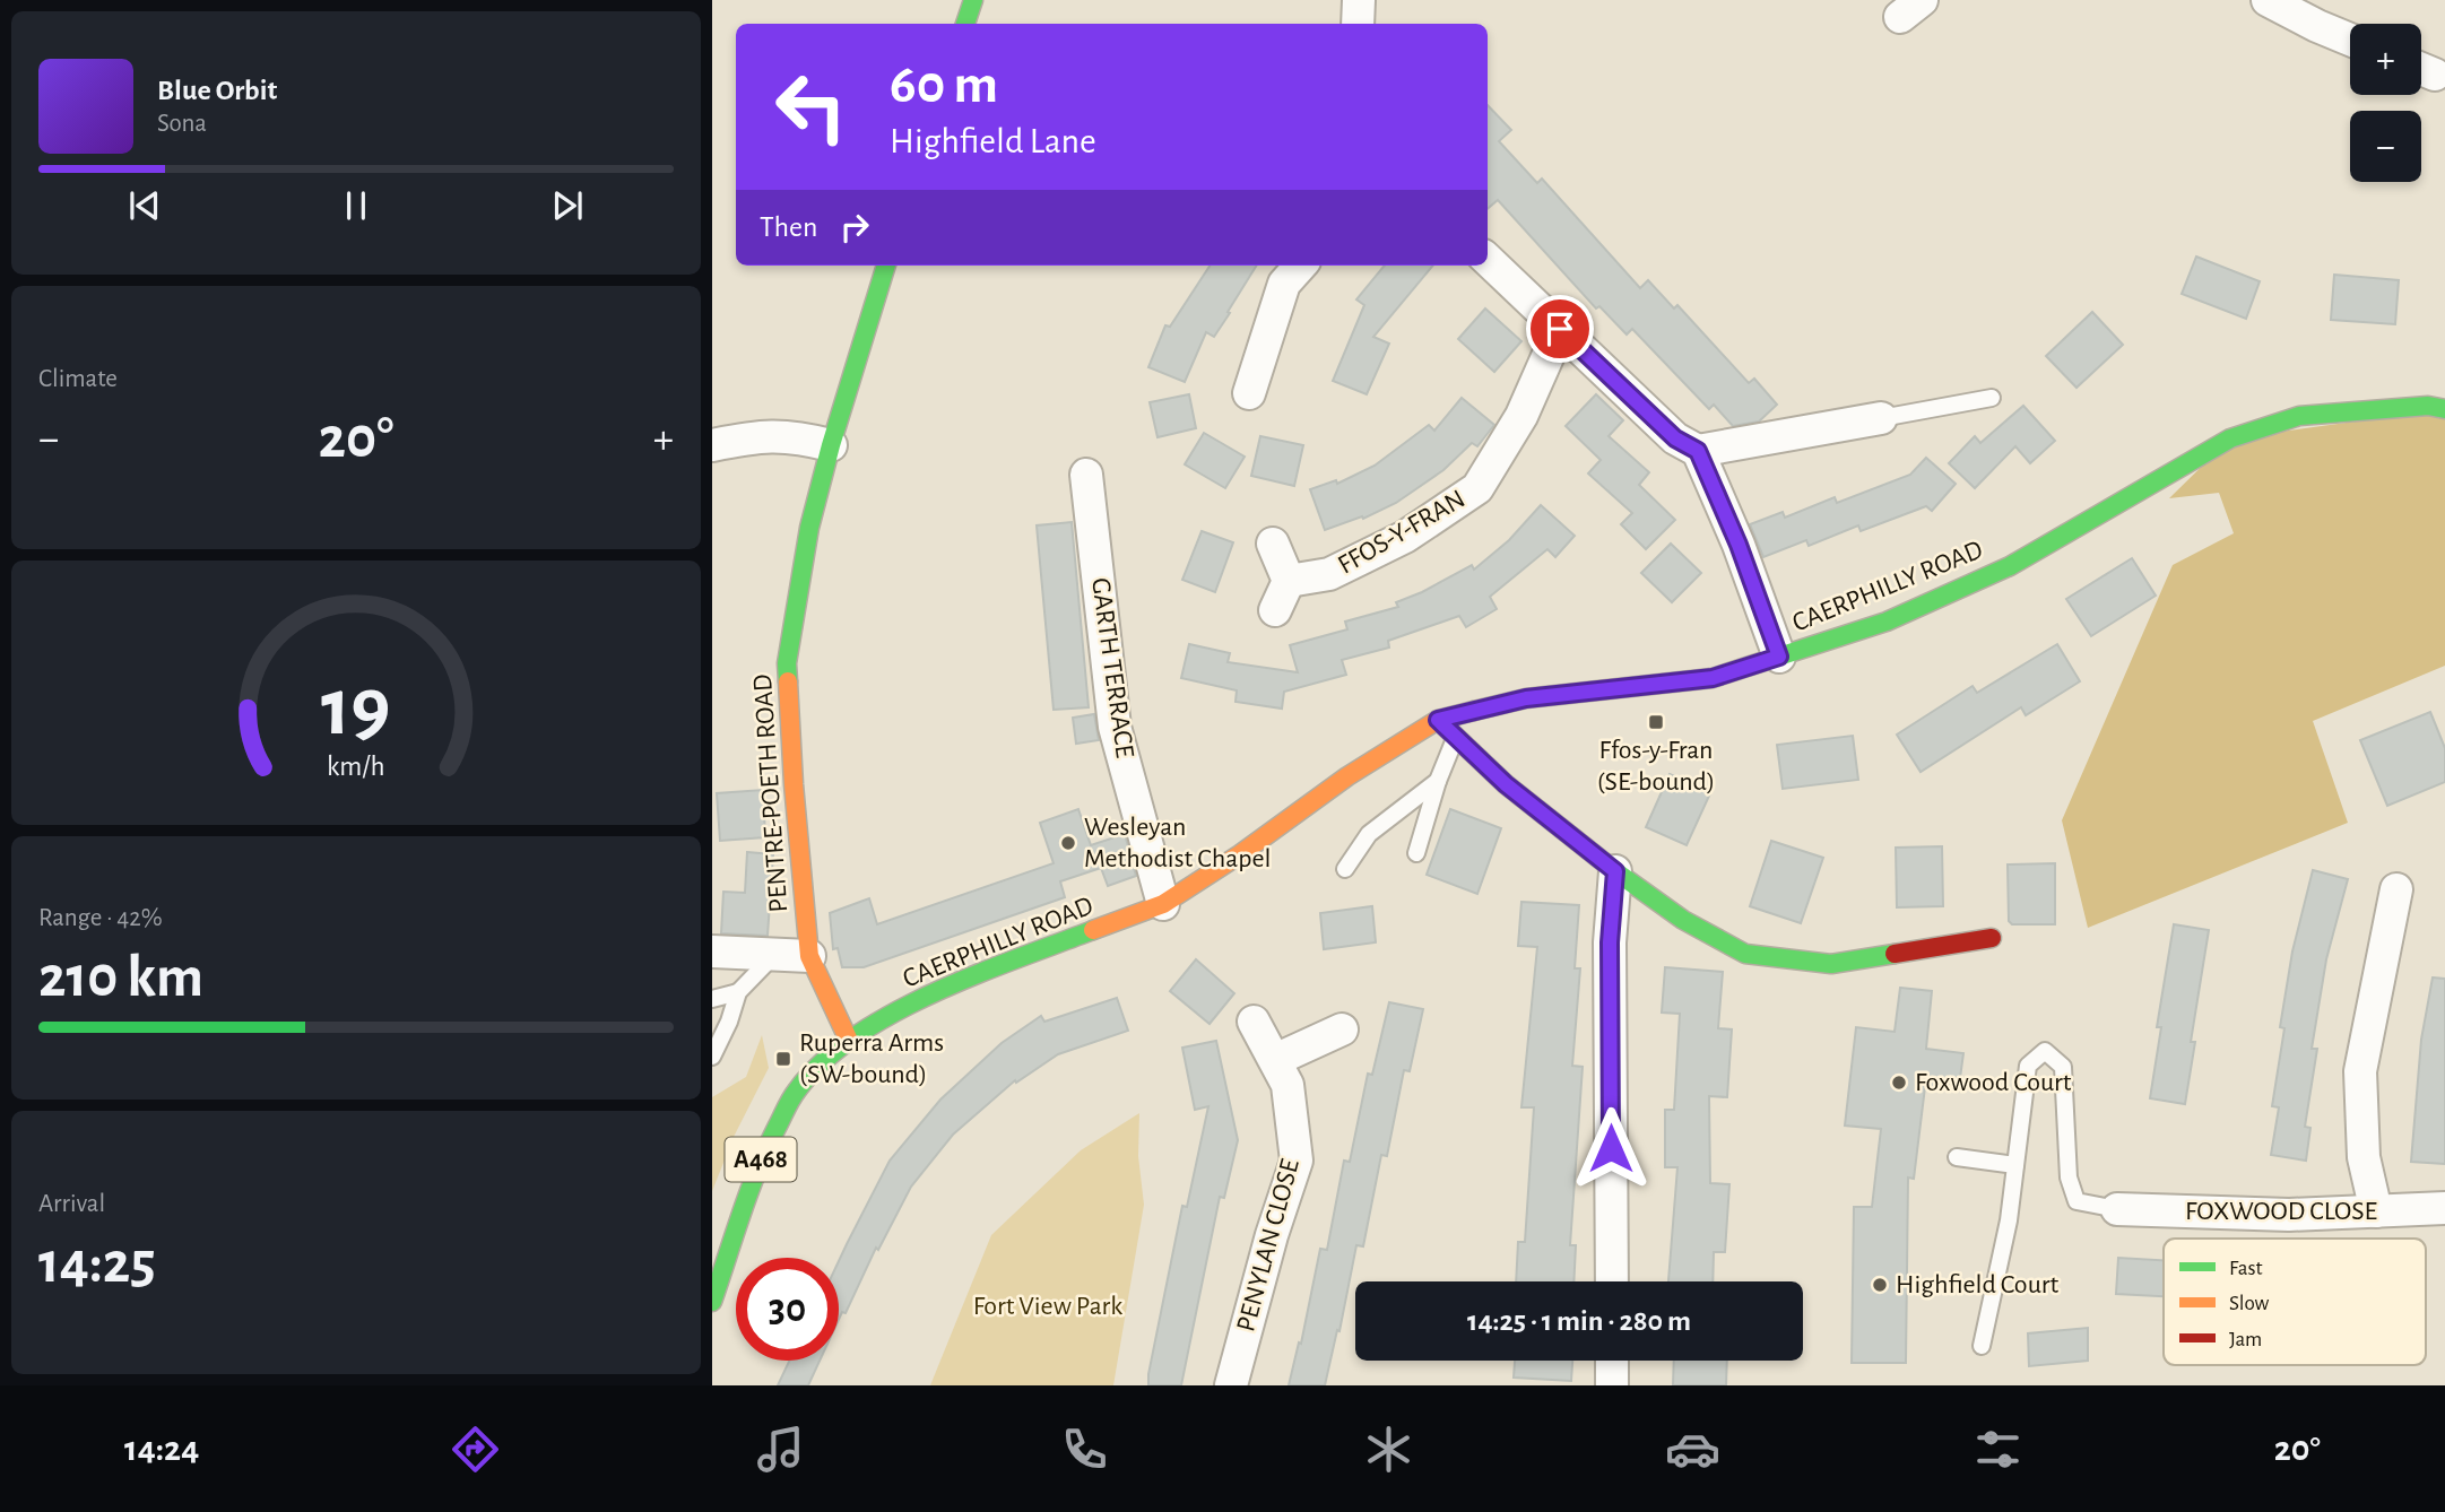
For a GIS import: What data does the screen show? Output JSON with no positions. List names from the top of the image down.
{
  "streets": {
    "main road": ["CAERPHILLY ROAD", "PENTRE-POETH ROAD", "A468"],
    "street": [
      "FFOS-Y-FRAN",
      "GARTH TERRACE",
      "FOXWOOD CLOSE",
      "PENYLAN CLOSE"
    ]
  },
  "crossings": [
    ["CAERPHILLY ROAD", "GARTH TERRACE"],
    ["CAERPHILLY ROAD", "PENTRE-POETH ROAD"]
  ],
  "parks": ["Fort View Park"],
  "places": {
    "transit": ["Ffos-y-Fran (SE-bound)", "Ruperra Arms (SW-bound)"],
    "other": ["Wesleyan Methodist Chapel", "Foxwood Court", "Highfield Court"]
  },
  "legend": ["Fast", "Slow", "Jam"],
  "page": {
    "map_buttons": ["+", "−"],
    "turn": ["60 m", "Highfield Lane"],
    "song": ["Blue Orbit", "Sona"],
    "then": "Then",
    "tile": [
      "Climate",
      ["Range · 42%", "210 km"],
      ["Arrival", "14:25"]
    ],
    "heat": ["−", "20°", "+"],
    "limit": "30",
    "trip": "14:25 · 1 min · 280 m",
    "tabs": ["14:24", "20°"],
    "gauge": ["19", "km/h"]
  }
}
